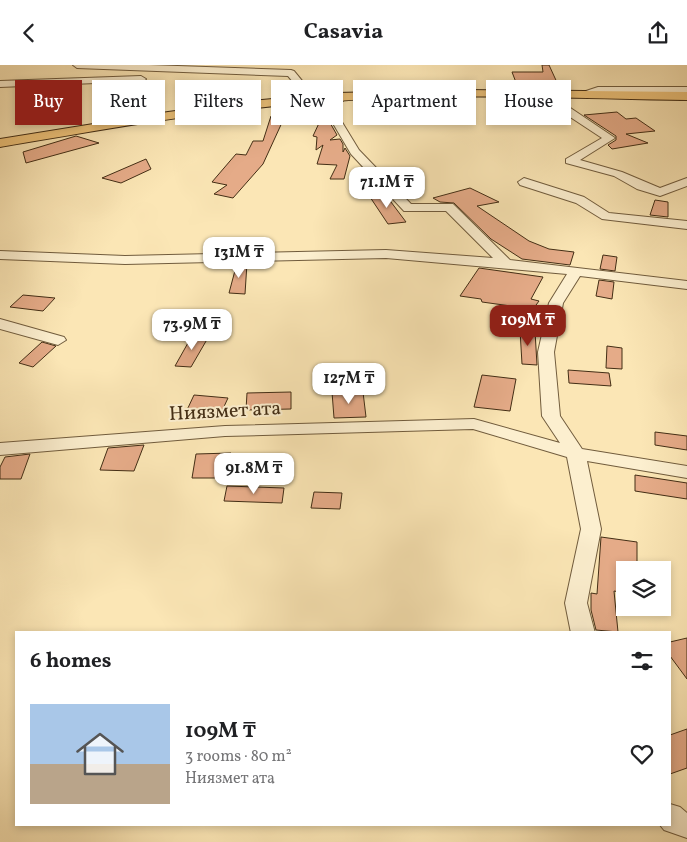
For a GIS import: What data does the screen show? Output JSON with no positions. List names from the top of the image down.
{
  "streets": {
    "street": ["Ниязмет ата"]
  },
  "page": {
    "header": "Casavia",
    "chip": [
      "Buy",
      "Rent",
      "Filters",
      "New",
      "Apartment",
      "House"
    ],
    "price": [
      "71.1M ₸",
      "131M ₸",
      "109M ₸",
      "73.9M ₸",
      "127M ₸",
      "91.8M ₸"
    ],
    "heading": "6 homes",
    "list": [
      {
        "name": "109M ₸",
        "note": "3 rooms · 80 m² · Ниязмет ата"
      }
    ]
  }
}
